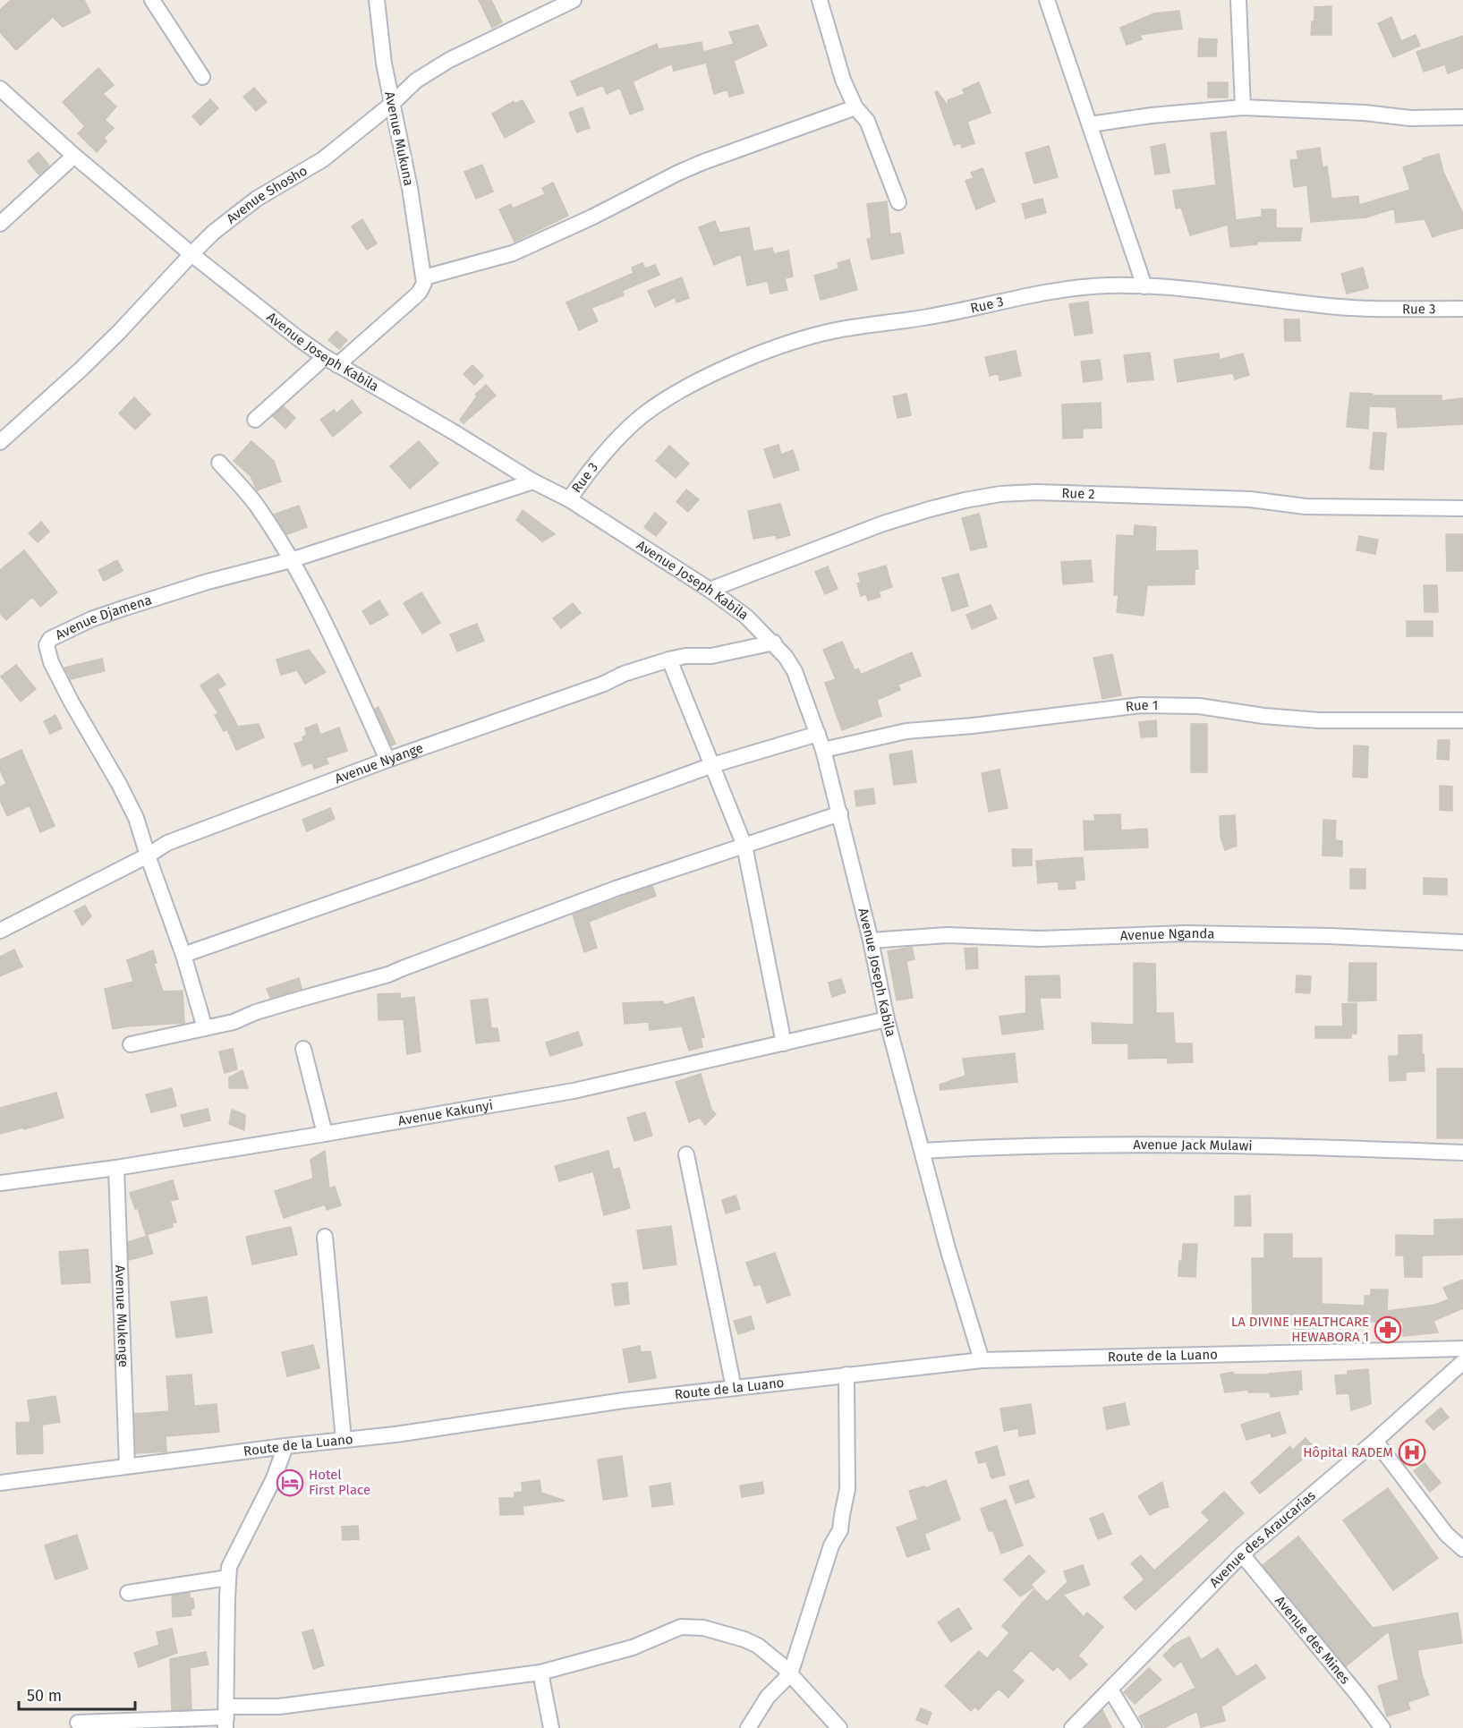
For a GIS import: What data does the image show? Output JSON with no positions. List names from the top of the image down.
{
  "streets": {
    "street": [
      "Avenue Mukuna",
      "Avenue Shosho",
      "Rue 3",
      "Avenue Joseph Kabila",
      "Rue 2",
      "Avenue Djamena",
      "Rue 1",
      "Avenue Nyange",
      "Avenue Nganda",
      "Avenue Kakunyi",
      "Avenue Jack Mulawi",
      "Avenue Mukenge",
      "Route de la Luano",
      "Avenue des Araucarias",
      "Avenue des Mines"
    ]
  },
  "crossings": [
    ["Avenue Mukuna", "Avenue Shosho"],
    ["Avenue Shosho", "Avenue Joseph Kabila"],
    ["Rue 3", "Avenue Joseph Kabila"],
    ["Avenue Joseph Kabila", "Rue 2"],
    ["Avenue Joseph Kabila", "Avenue Djamena"],
    ["Avenue Joseph Kabila", "Rue 1"],
    ["Avenue Joseph Kabila", "Avenue Nyange"],
    ["Avenue Joseph Kabila", "Avenue Nganda"],
    ["Avenue Joseph Kabila", "Avenue Kakunyi"],
    ["Avenue Joseph Kabila", "Avenue Jack Mulawi"],
    ["Avenue Joseph Kabila", "Route de la Luano"],
    ["Avenue Djamena", "Avenue Nyange"],
    ["Avenue Kakunyi", "Avenue Mukenge"],
    ["Avenue Mukenge", "Route de la Luano"],
    ["Avenue des Araucarias", "Avenue des Mines"]
  ],
  "places": {
    "pharmacy": ["LA DIVINE HEALTHCARE HEWABORA 1"],
    "hospital": ["Hôpital RADEM"],
    "hotel": ["Hotel First Place"]
  },
  "scale_bar": "50 m"
}
